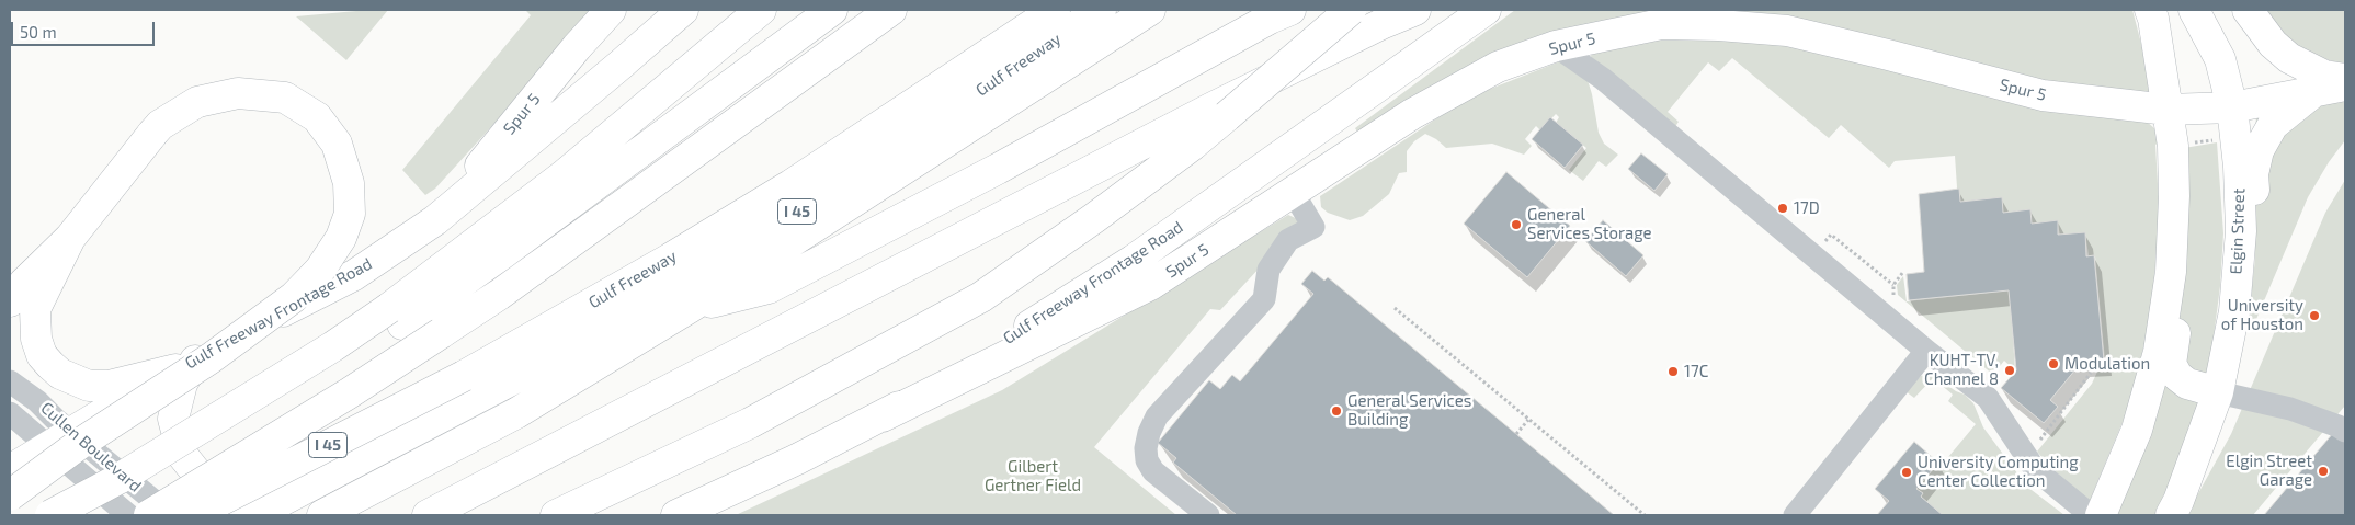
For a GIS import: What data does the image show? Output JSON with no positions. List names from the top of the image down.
{
  "streets": {
    "main road": [
      "Spur 5",
      "Gulf Freeway",
      "I 45",
      "Elgin Street",
      "Gulf Freeway Frontage Road"
    ],
    "street": ["Cullen Boulevard"]
  },
  "crossings": [
    ["Spur 5", "Elgin Street"],
    ["Spur 5", "Gulf Freeway Frontage Road"],
    ["Gulf Freeway Frontage Road", "Cullen Boulevard"]
  ],
  "parks": ["Gilbert Gertner Field"],
  "places": [
    "17D",
    "General Services Storage",
    "University of Houston",
    "Modulation",
    "KUHT-TV, Channel 8",
    "17C",
    "General Services Building",
    "Elgin Street Garage",
    "University Computing Center Collection"
  ],
  "scale_bar": "50 m"
}
